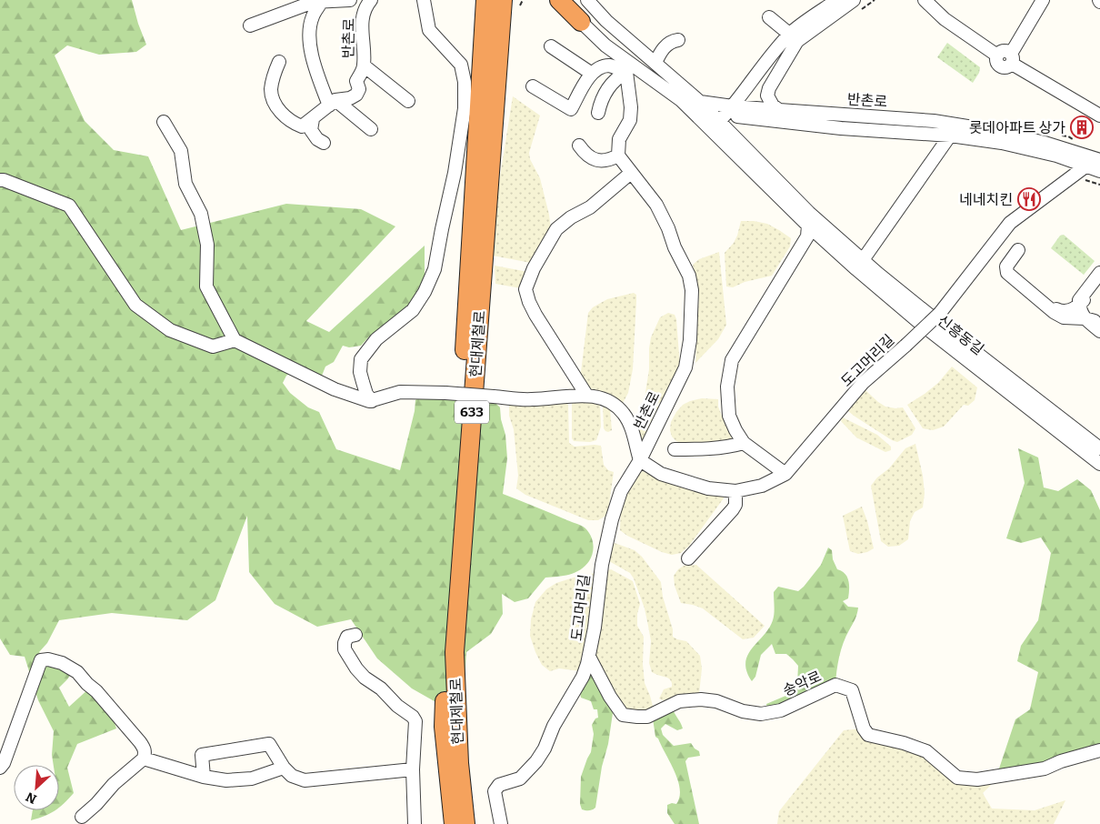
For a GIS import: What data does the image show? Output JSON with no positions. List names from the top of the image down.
{
  "streets": {
    "highway": ["현대제철로", "633"],
    "street": [
      "반촌로",
      "신흥동길",
      "도고머리길",
      "송악로"
    ]
  },
  "crossings": [
    ["반촌로", "도고머리길"],
    ["도고머리길", "송악로"]
  ],
  "places": {
    "building": ["롯데아파트 상가"],
    "restaurant": ["네네치킨"]
  },
  "north": "bottom left"
}
